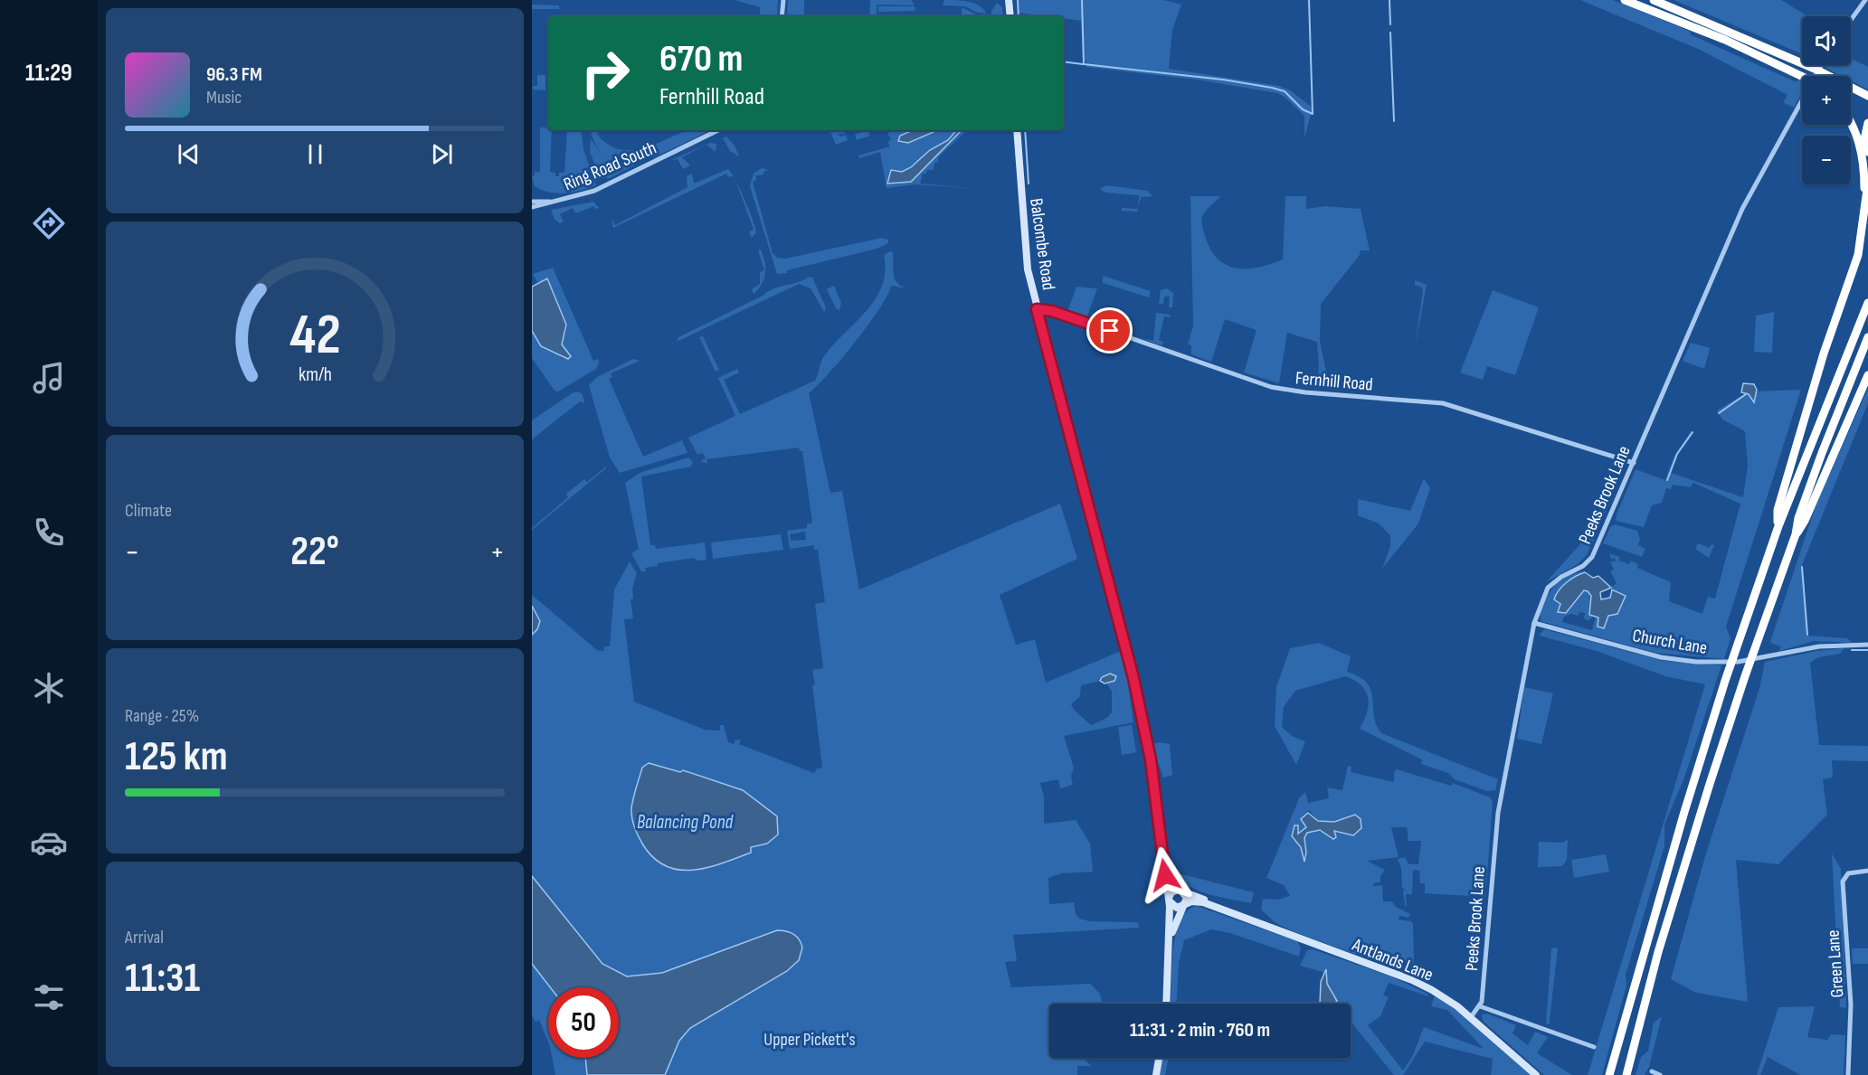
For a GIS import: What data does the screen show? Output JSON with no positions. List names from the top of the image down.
{
  "streets": {
    "main road": ["Balcombe Road", "Antlands Lane"],
    "street": [
      "Ring Road South",
      "Fernhill Road",
      "Peeks Brook Lane",
      "Church Lane",
      "Green Lane"
    ]
  },
  "crossings": [
    ["Balcombe Road", "Fernhill Road"],
    ["Balcombe Road", "Antlands Lane"],
    ["Fernhill Road", "Peeks Brook Lane"],
    ["Peeks Brook Lane", "Church Lane"]
  ],
  "water": ["Balancing Pond"],
  "parks": ["Upper Pickett's"],
  "page": {
    "tabs": "11:29",
    "map_buttons": ["+", "−"],
    "turn": ["670 m", "Fernhill Road"],
    "song": ["96.3 FM", "Music"],
    "tile": [
      "Climate",
      ["Range · 25%", "125 km"],
      ["Arrival", "11:31"]
    ],
    "heat": ["−", "22°", "+"],
    "limit": "50",
    "trip": "11:31 · 2 min · 760 m",
    "gauge": ["42", "km/h"]
  }
}
